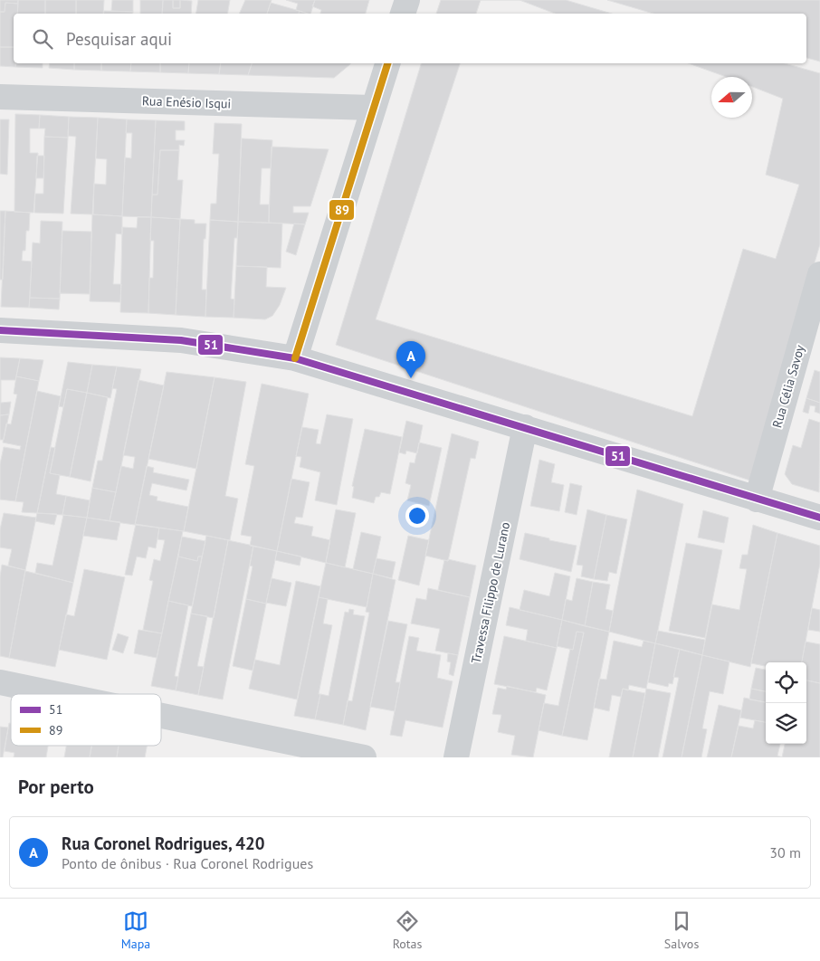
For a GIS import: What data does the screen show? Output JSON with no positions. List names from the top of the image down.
{
  "streets": {
    "street": ["Rua Enésio Isqui", "Rua Célia Savoy", "Travessa Filippo de Lurano"]
  },
  "lines": ["transit line 89", "transit line 51"],
  "legend": ["51", "89"],
  "north": "left",
  "page": {
    "search": "Pesquisar aqui",
    "pins": "A",
    "heading": "Por perto",
    "list": [
      {
        "mark": "A",
        "name": "Rua Coronel Rodrigues, 420",
        "note": "Ponto de ônibus · Rua Coronel Rodrigues",
        "value": "30 m"
      }
    ],
    "nav": ["Mapa", "Rotas", "Salvos"]
  }
}
